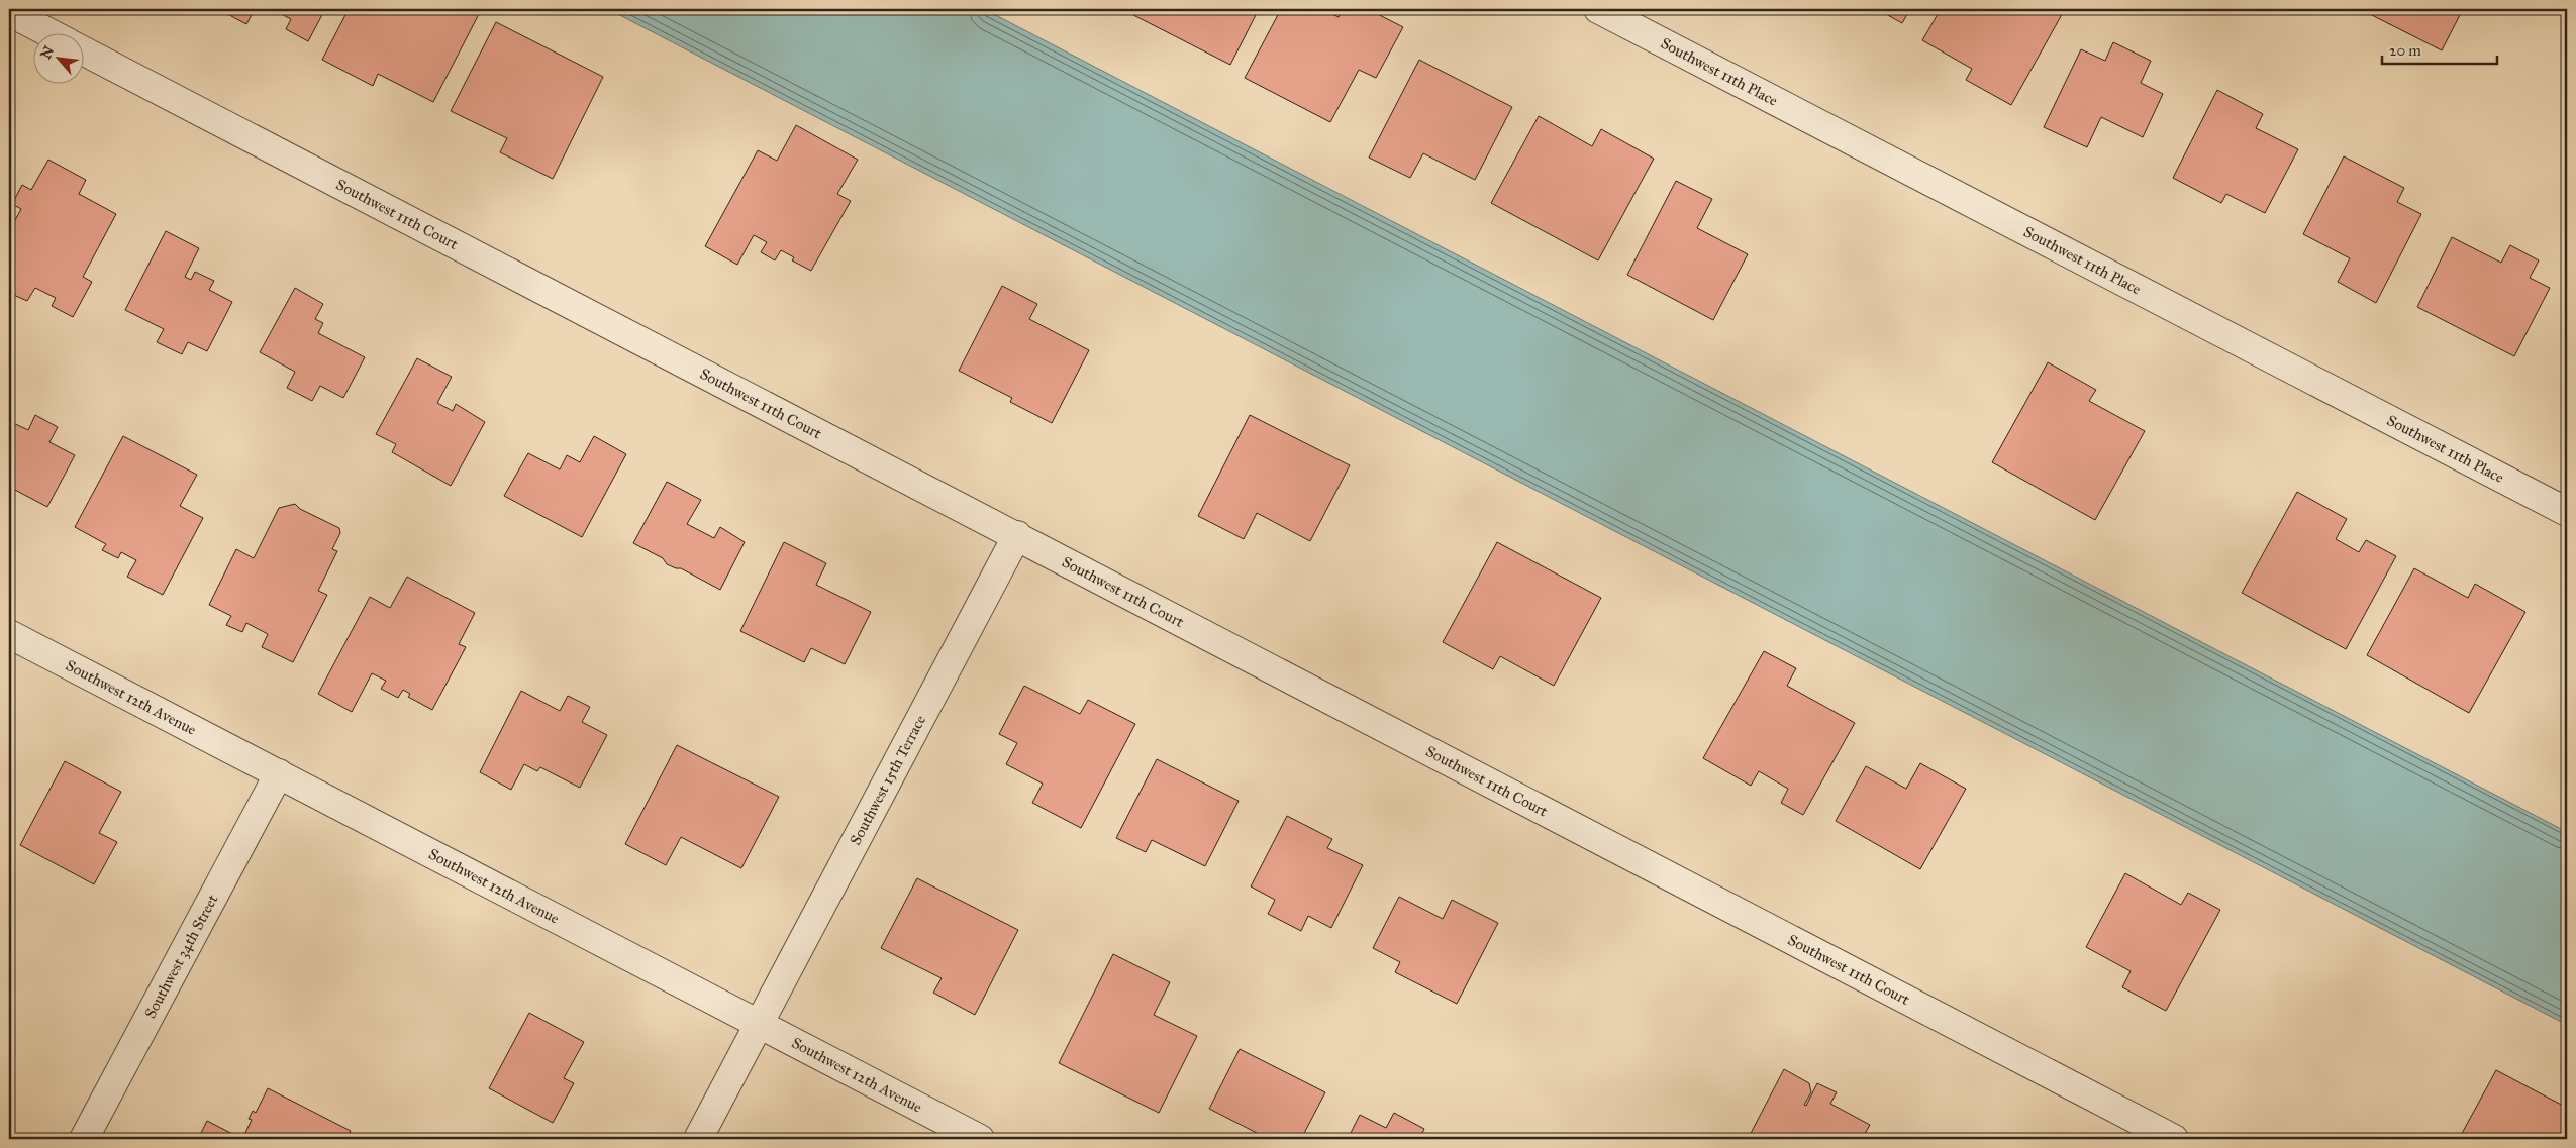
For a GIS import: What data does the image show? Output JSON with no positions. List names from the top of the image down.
{
  "streets": {
    "street": [
      "Southwest 11th Place",
      "Southwest 11th Court",
      "Southwest 12th Avenue",
      "Southwest 15th Terrace",
      "Southwest 34th Street"
    ]
  },
  "crossings": [
    ["Southwest 11th Court", "Southwest 15th Terrace"],
    ["Southwest 12th Avenue", "Southwest 15th Terrace"],
    ["Southwest 12th Avenue", "Southwest 34th Street"]
  ],
  "scale_bar": "20 m",
  "north": "top left"
}
